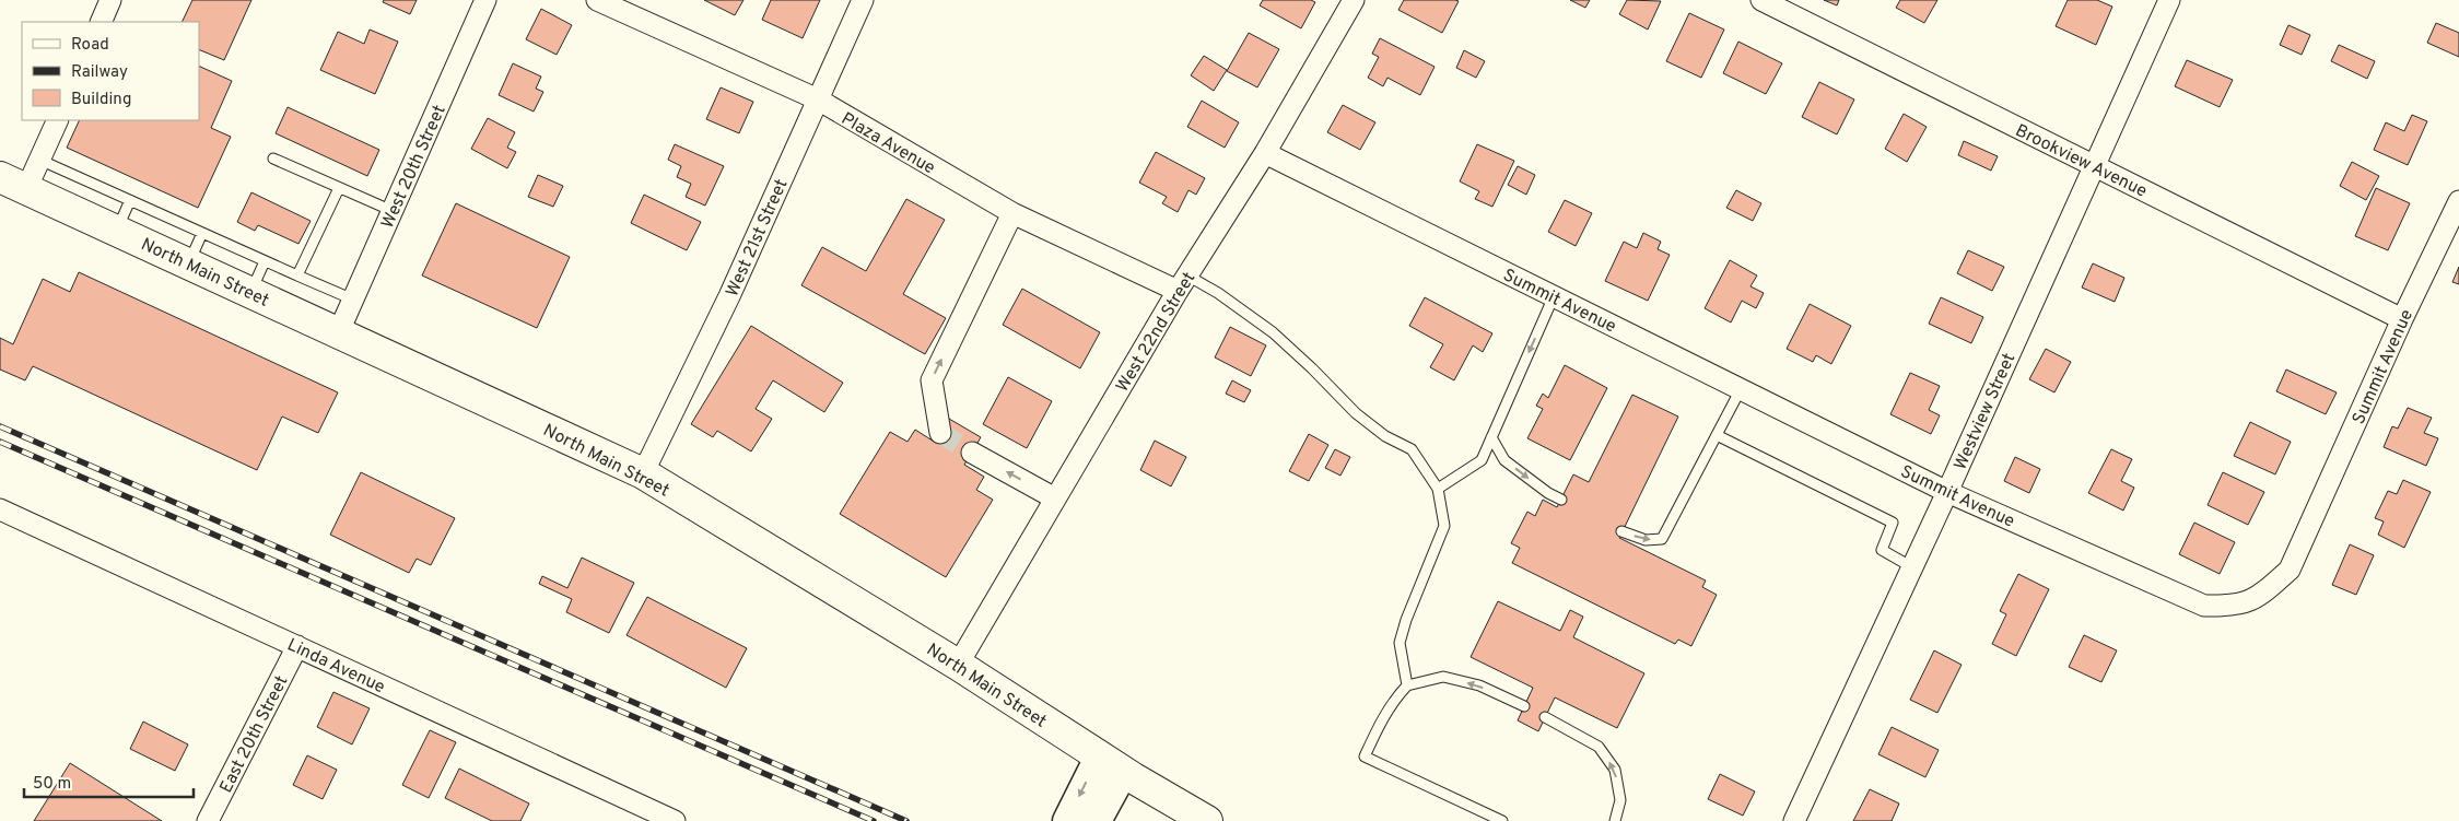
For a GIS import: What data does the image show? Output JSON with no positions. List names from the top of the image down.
{
  "streets": {
    "main road": ["North Main Street"],
    "street": [
      "Plaza Avenue",
      "Brookview Avenue",
      "West 20th Street",
      "West 21st Street",
      "Summit Avenue",
      "West 22nd Street",
      "Westview Street",
      "Linda Avenue",
      "East 20th Street"
    ]
  },
  "crossings": [
    ["Plaza Avenue", "West 21st Street"],
    ["Plaza Avenue", "West 22nd Street"],
    ["Brookview Avenue", "Summit Avenue"],
    ["Brookview Avenue", "Westview Street"],
    ["West 20th Street", "North Main Street"],
    ["West 21st Street", "North Main Street"],
    ["North Main Street", "West 22nd Street"],
    ["Summit Avenue", "West 22nd Street"],
    ["Summit Avenue", "Westview Street"],
    ["Linda Avenue", "East 20th Street"]
  ],
  "legend": ["Road", "Railway", "Building"],
  "scale_bar": "50 m"
}
